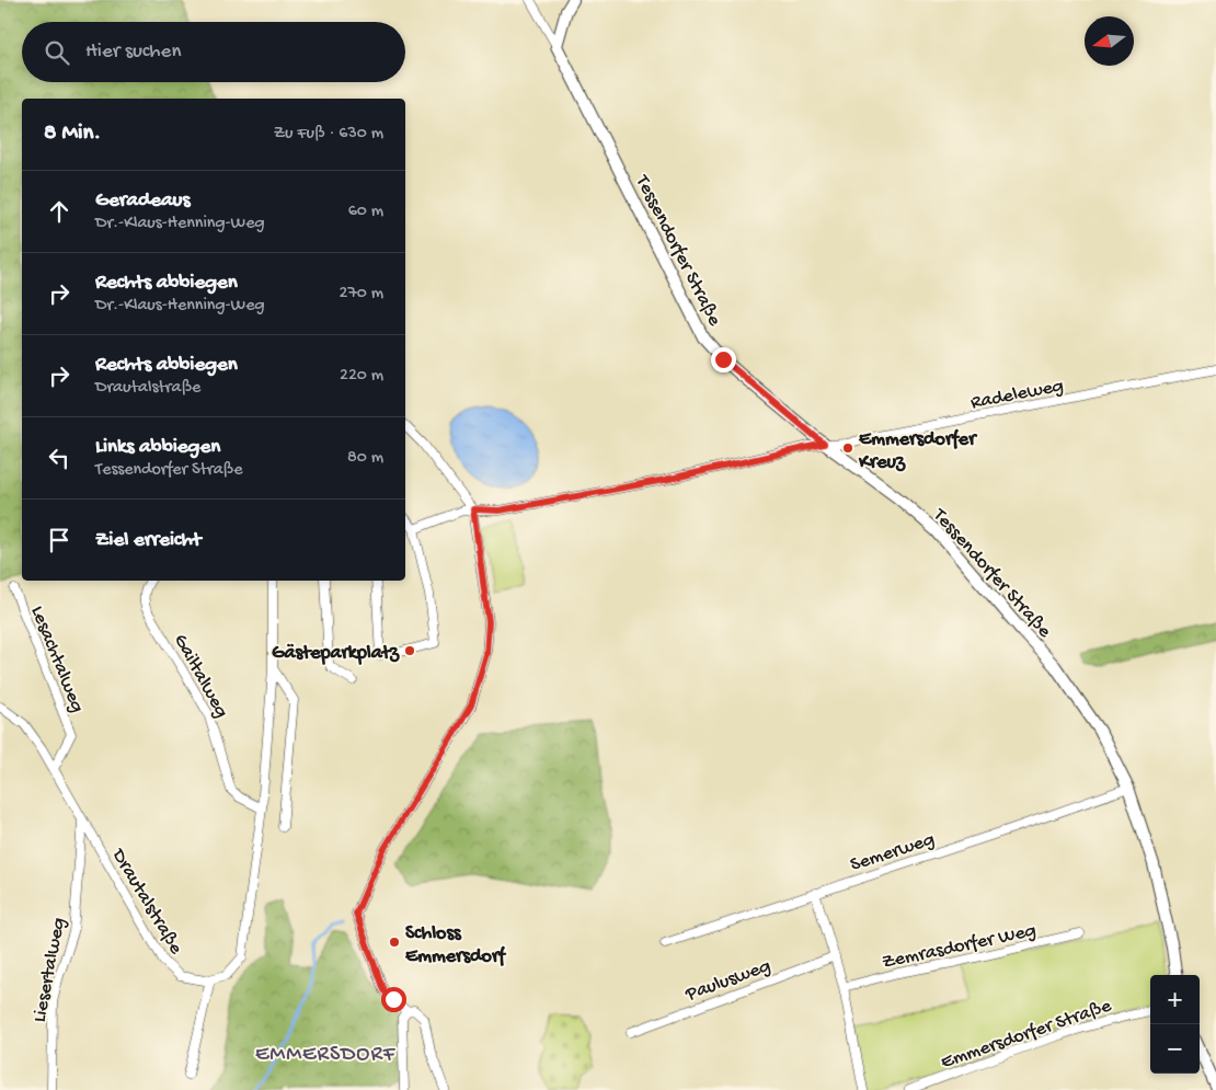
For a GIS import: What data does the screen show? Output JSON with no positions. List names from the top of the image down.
{
  "streets": {
    "street": [
      "Tessendorfer Straße",
      "Radeleweg",
      "Lesachtalweg",
      "Gailtalweg",
      "Semerweg",
      "Drautalstraße",
      "Zemrasdorfer Weg",
      "Liesertalweg",
      "Paulusweg",
      "Emmersdorfer Straße"
    ]
  },
  "crossings": [
    ["Tessendorfer Straße", "Radeleweg"],
    ["Tessendorfer Straße", "Semerweg"],
    ["Lesachtalweg", "Drautalstraße"],
    ["Drautalstraße", "Liesertalweg"]
  ],
  "districts": ["EMMERSDORF"],
  "places": ["Emmersdorfer Kreuz", "Gästeparkplatz", "Schloss Emmersdorf"],
  "north": "left",
  "page": {
    "search": "Hier suchen",
    "heading": ["8 Min.", "Zu Fuß · 630 m"],
    "list": [
      ["Geradeaus", "Dr.-Klaus-Henning-Weg", "60 m"],
      ["Rechts abbiegen", "Dr.-Klaus-Henning-Weg", "270 m"],
      ["Rechts abbiegen", "Drautalstraße", "220 m"],
      ["Links abbiegen", "Tessendorfer Straße", "80 m"],
      "Ziel erreicht"
    ],
    "map_buttons": ["+", "−"]
  }
}
